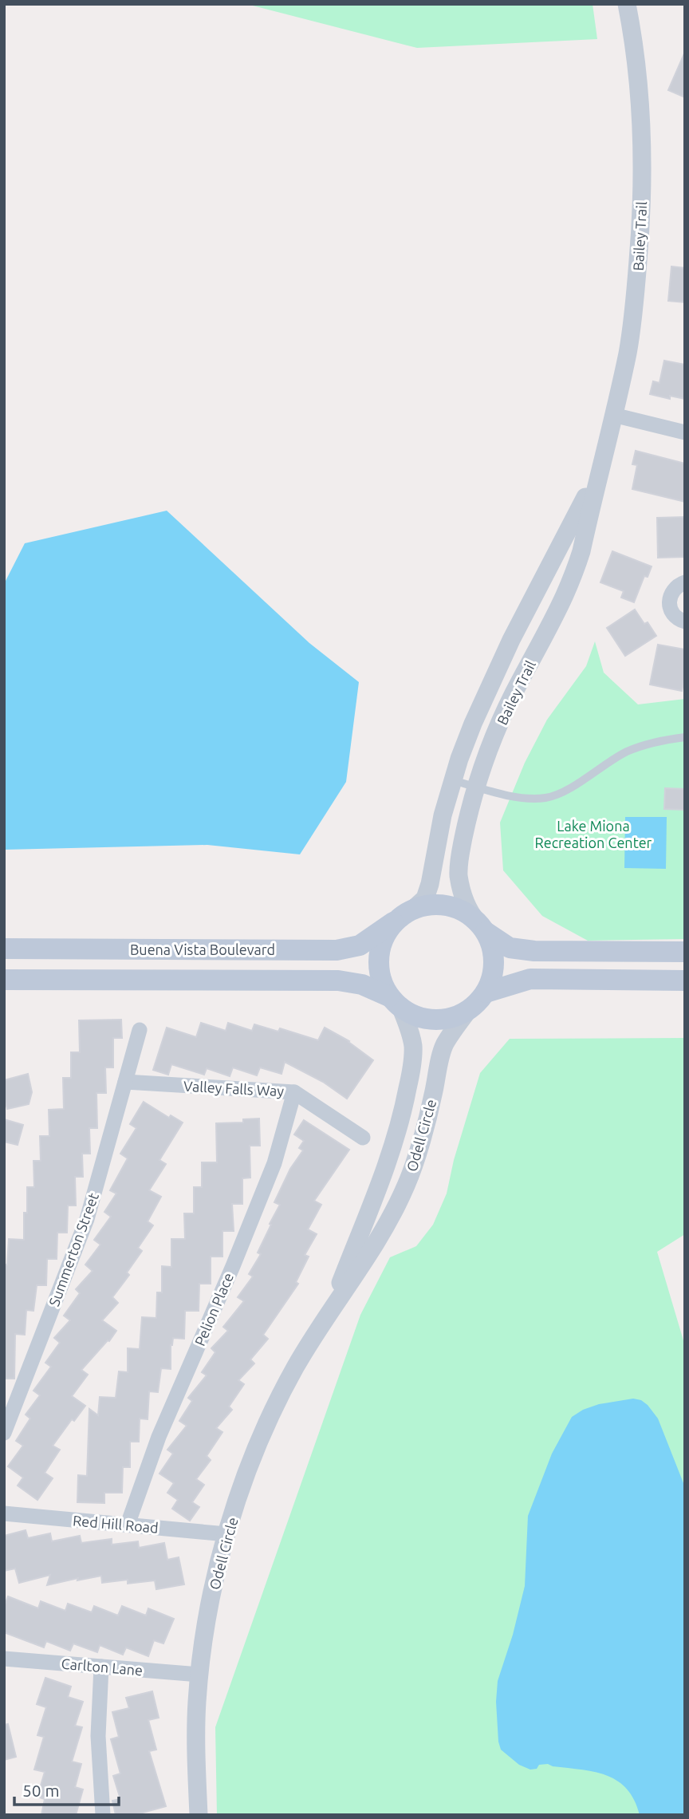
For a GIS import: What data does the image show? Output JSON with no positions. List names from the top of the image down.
{
  "streets": {
    "main road": ["Buena Vista Boulevard"],
    "street": [
      "Bailey Trail",
      "Valley Falls Way",
      "Odell Circle",
      "Summerton Street",
      "Pelion Place",
      "Red Hill Road",
      "Carlton Lane"
    ]
  },
  "crossings": [
    ["Bailey Trail", "Buena Vista Boulevard"],
    ["Bailey Trail", "Odell Circle"],
    ["Buena Vista Boulevard", "Odell Circle"],
    ["Valley Falls Way", "Summerton Street"],
    ["Valley Falls Way", "Pelion Place"],
    ["Odell Circle", "Red Hill Road"],
    ["Odell Circle", "Carlton Lane"],
    ["Pelion Place", "Red Hill Road"]
  ],
  "parks": ["Lake Miona Recreation Center"],
  "scale_bar": "50 m"
}
